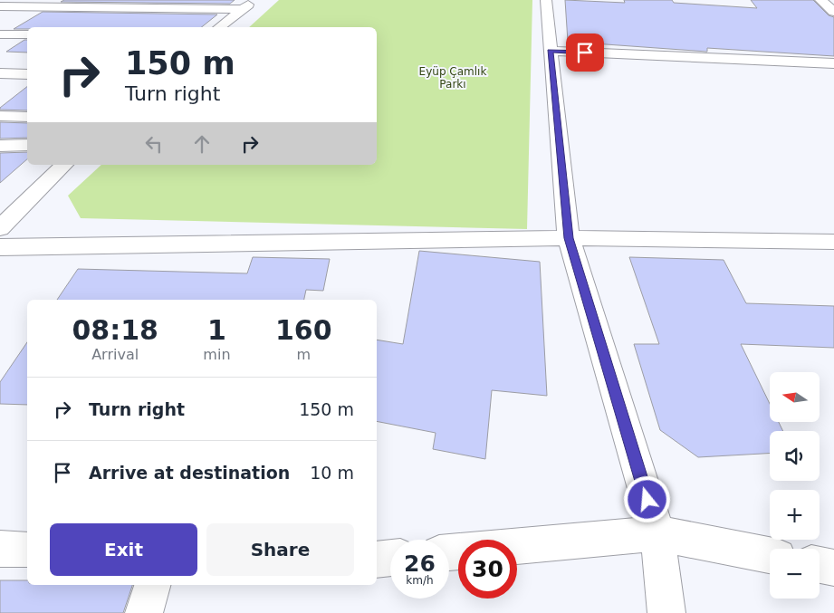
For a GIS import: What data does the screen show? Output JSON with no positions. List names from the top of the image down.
{
  "parks": ["Eyüp Çamlık Parkı"],
  "north": "left",
  "page": {
    "turn": ["150 m", "Turn right"],
    "eta": [
      "08:18",
      "Arrival",
      "1",
      "min",
      "160",
      "m"
    ],
    "map_buttons": ["+", "−"],
    "list": [
      {
        "name": "Turn right",
        "value": "150 m"
      },
      {
        "name": "Arrive at destination",
        "value": "10 m"
      }
    ],
    "buttons": ["Exit", "Share"],
    "speed": "26 km/h",
    "limit": "30"
  }
}
